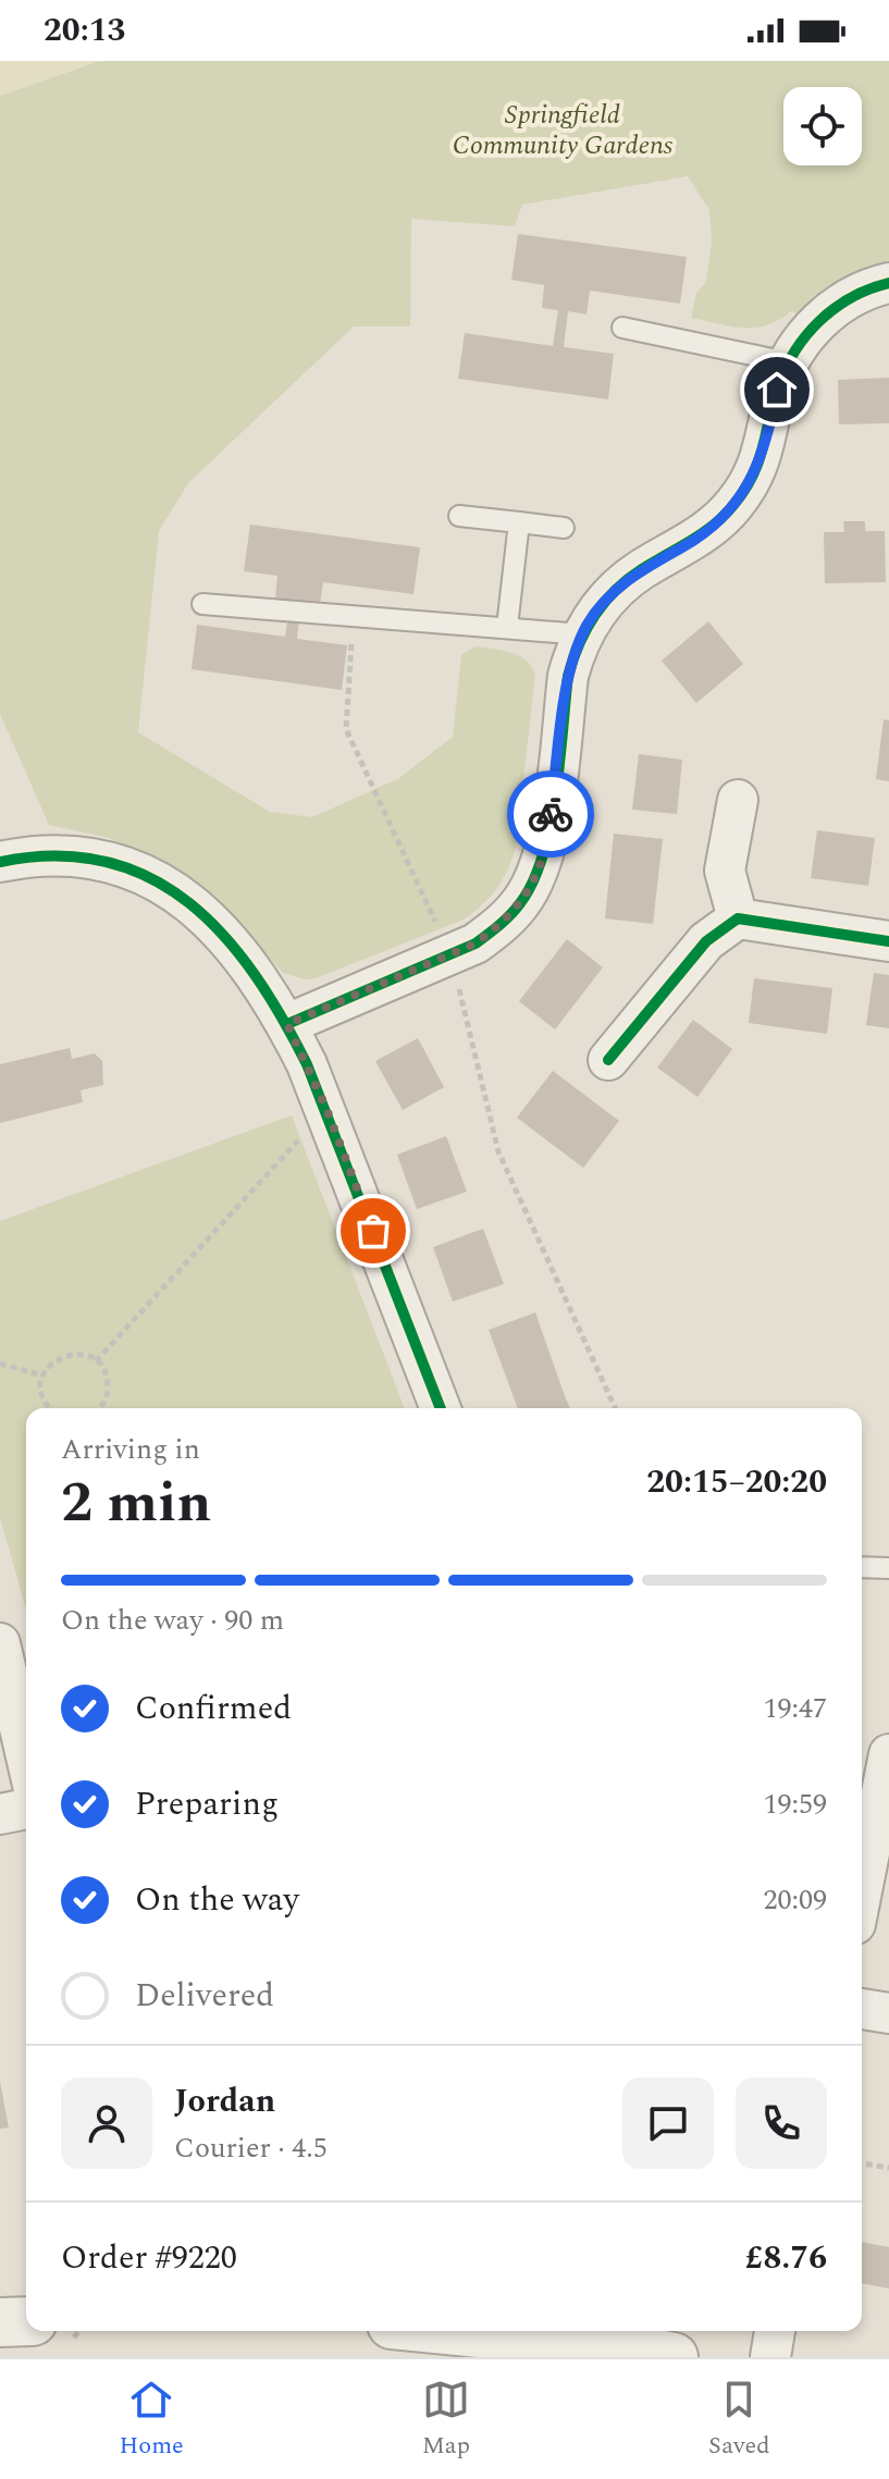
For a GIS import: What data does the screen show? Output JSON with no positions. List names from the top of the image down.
{
  "parks": ["Springfield Community Gardens"],
  "page": {
    "status": "20:13",
    "heading": ["2 min", "Arriving in", "20:15–20:20"],
    "panel": [
      "Jordan",
      "Courier · 4.5",
      "Order #9220",
      "£8.76"
    ],
    "bar": "On the way · 90 m",
    "list": [
      ["Confirmed", "19:47"],
      ["Preparing", "19:59"],
      ["On the way", "20:09"],
      "Delivered"
    ],
    "tabs": ["Home", "Map", "Saved"]
  }
}
